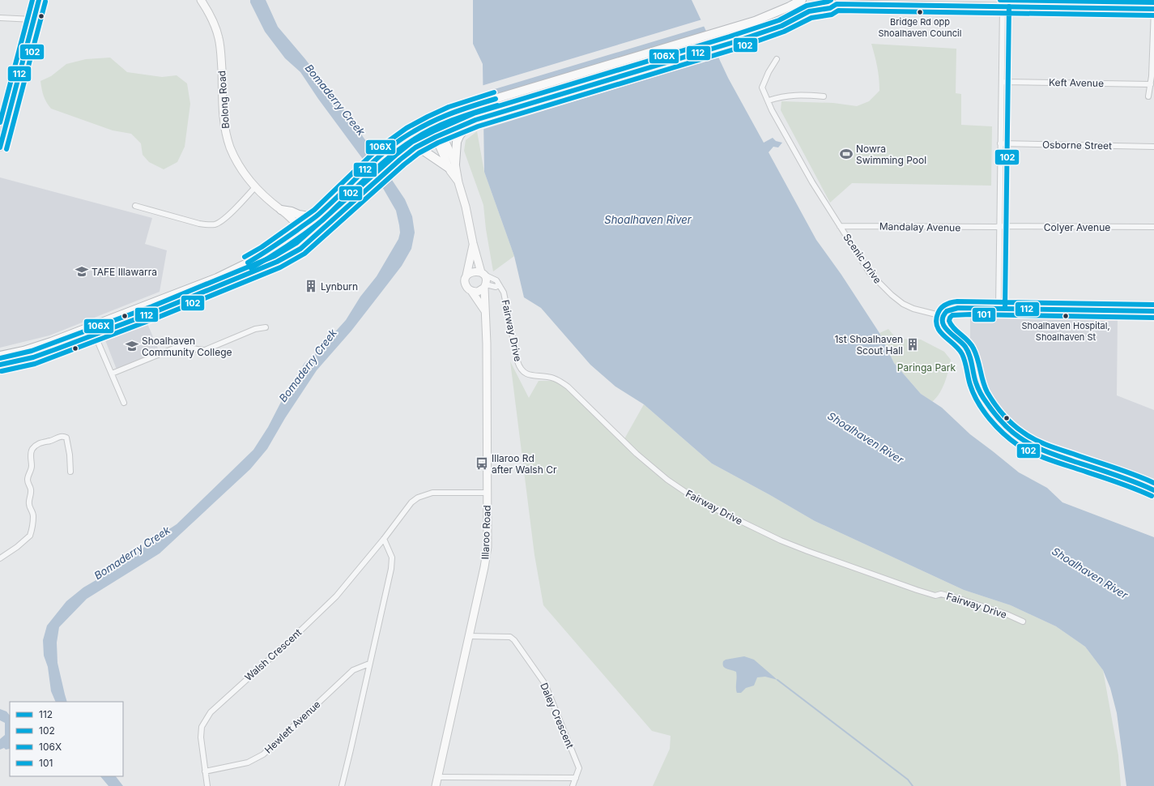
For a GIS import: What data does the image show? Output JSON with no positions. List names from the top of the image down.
{
  "streets": {
    "main road": ["Bolong Road", "Illaroo Road"],
    "street": [
      "Keft Avenue",
      "Osborne Street",
      "Mandalay Avenue",
      "Colyer Avenue",
      "Scenic Drive",
      "Fairway Drive",
      "Walsh Crescent",
      "Daley Crescent",
      "Hewlett Avenue"
    ]
  },
  "crossings": [
    ["Mandalay Avenue", "Colyer Avenue"],
    ["Mandalay Avenue", "Scenic Drive"],
    ["Illaroo Road", "Walsh Crescent"],
    ["Illaroo Road", "Daley Crescent"],
    ["Walsh Crescent", "Hewlett Avenue"]
  ],
  "water": ["Bomaderry Creek", "Shoalhaven River"],
  "parks": ["Paringa Park"],
  "places": {
    "other": ["Bridge Rd opp Shoalhaven Council", "Shoalhaven Hospital, Shoalhaven St"],
    "sports": ["Nowra Swimming Pool"],
    "school or university": ["TAFE Illawarra", "Shoalhaven Community College"],
    "building": ["Lynburn", "1st Shoalhaven Scout Hall"],
    "bus stop": ["Illaroo Rd after Walsh Cr"]
  },
  "lines": [
    "transit line 112",
    "transit line 106X",
    "transit line 102",
    "transit line 101"
  ],
  "legend": [
    "112",
    "102",
    "106X",
    "101"
  ]
}
